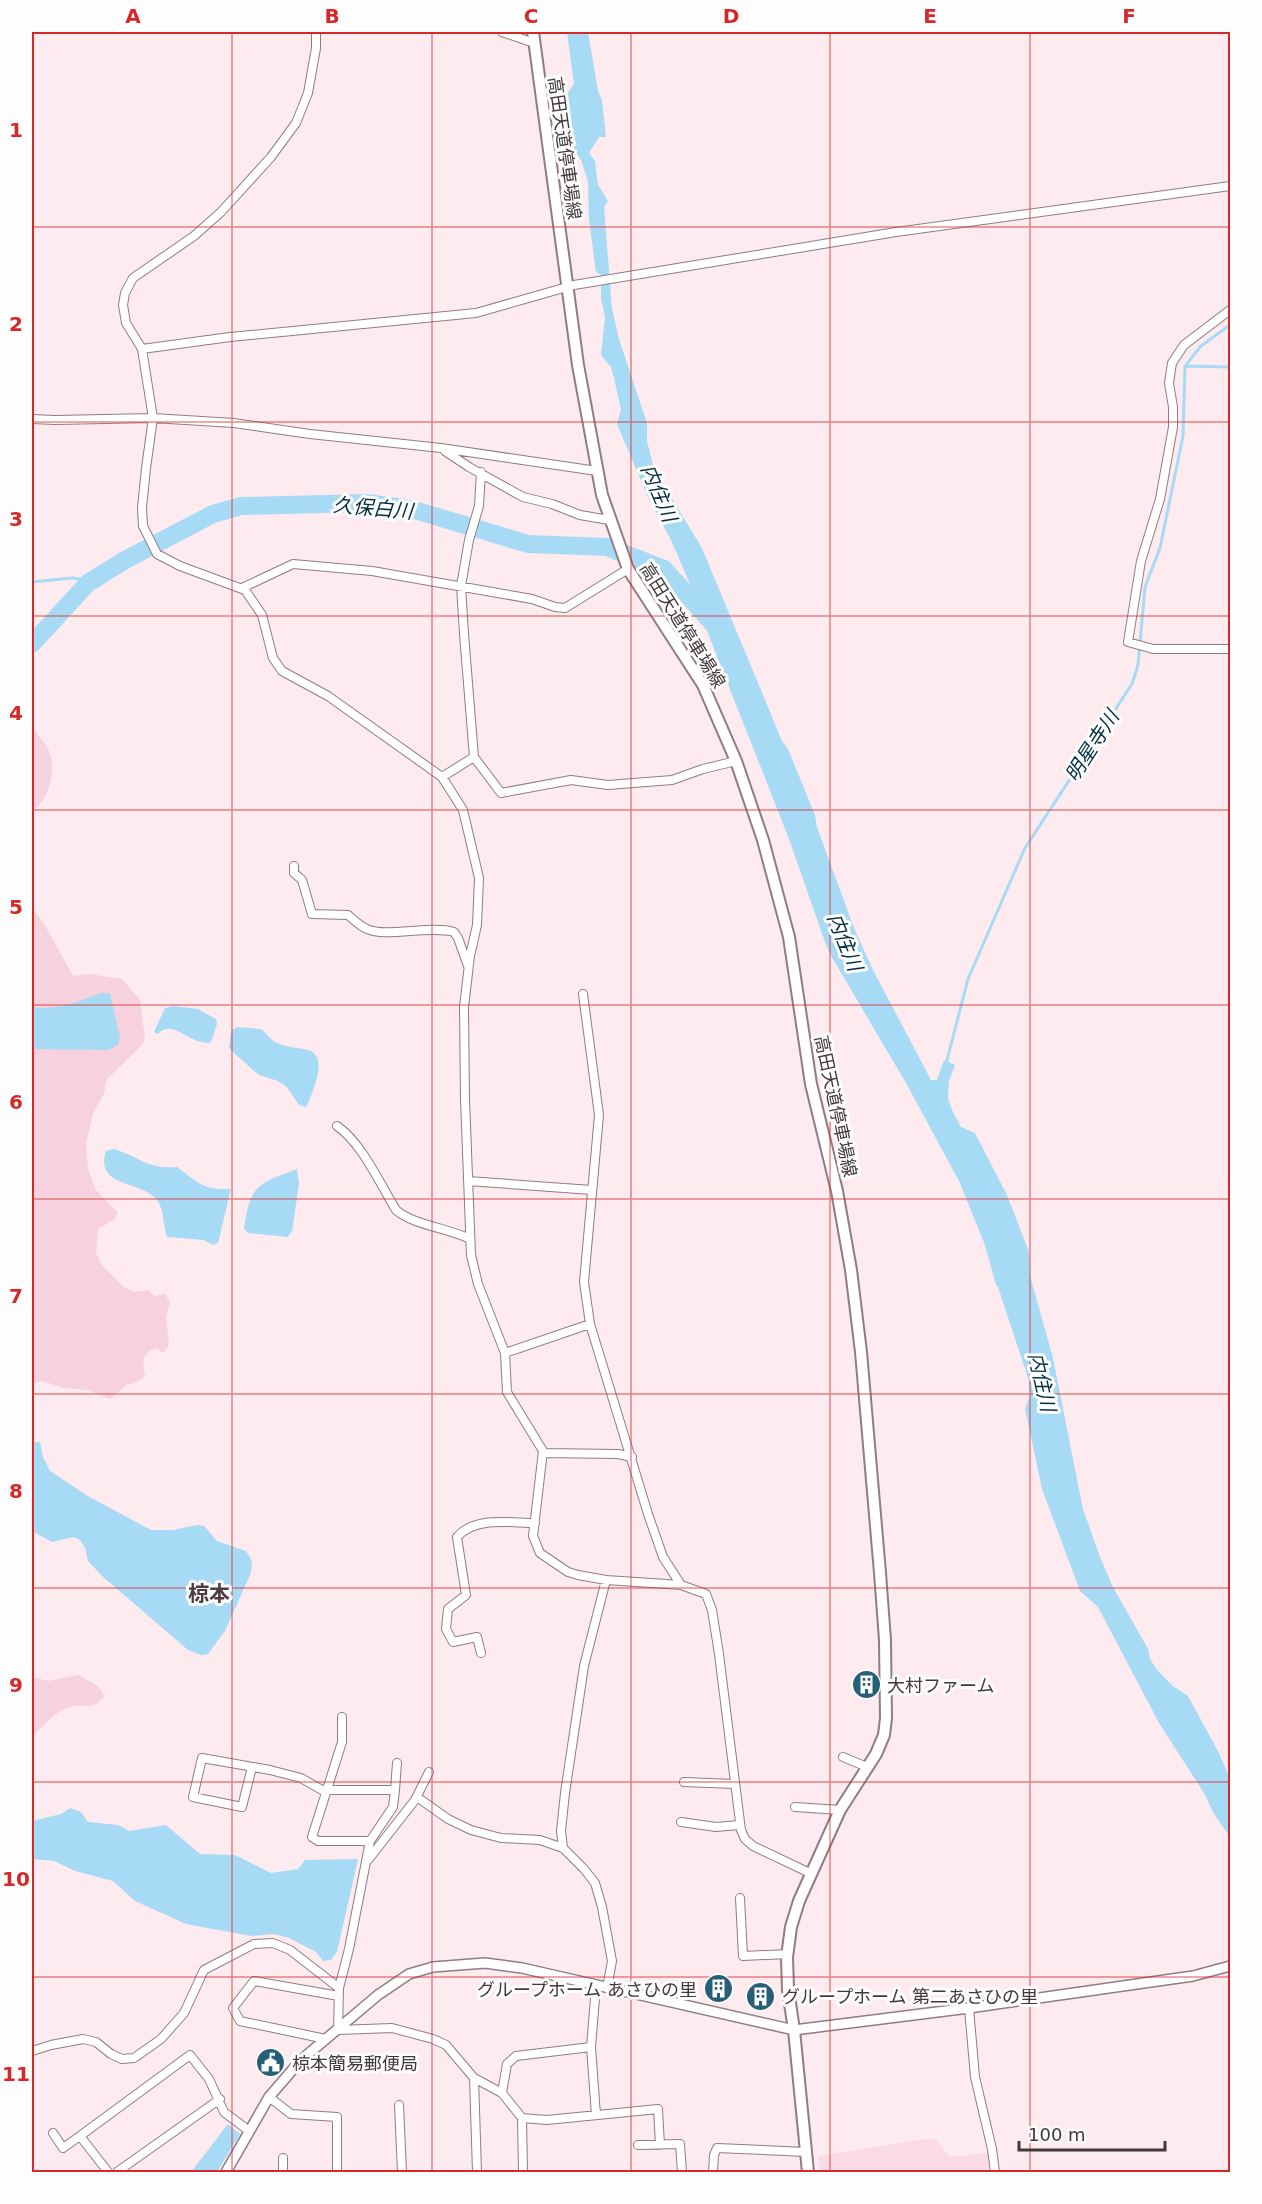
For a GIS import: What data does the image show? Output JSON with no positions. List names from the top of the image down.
{
  "streets": {
    "main road": ["高田天道停車場線"]
  },
  "districts": ["椋本"],
  "water": ["内住川", "久保白川", "明星寺川"],
  "places": {
    "building": ["大村ファーム", "グループホーム あさひの里", "グループホーム 第二あさひの里"],
    "public building": ["椋本簡易郵便局"]
  },
  "scale_bar": "100 m",
  "grid": {
    "columns": [
      "A",
      "B",
      "C",
      "D",
      "E",
      "F"
    ],
    "rows": [
      "1",
      "2",
      "3",
      "4",
      "5",
      "6",
      "7",
      "8",
      "9",
      "10",
      "11"
    ]
  }
}
